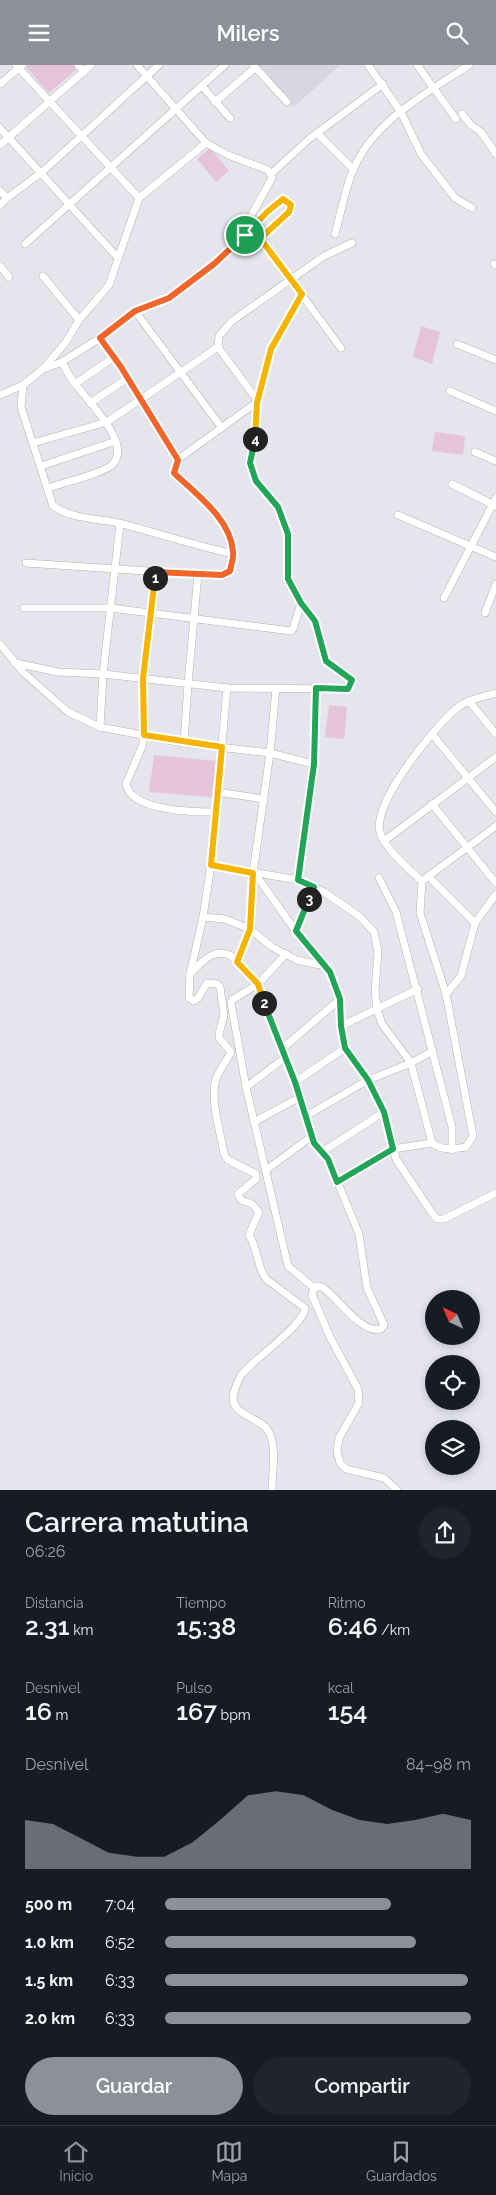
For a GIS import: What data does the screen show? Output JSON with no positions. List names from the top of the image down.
{
  "north": "top left",
  "page": {
    "header": "Milers",
    "pins": [
      "4",
      "1",
      "3",
      "2"
    ],
    "heading": ["Carrera matutina", "06:26"],
    "stats": [
      ["Distancia", "2.31 km"],
      ["Tiempo", "15:38"],
      ["Ritmo", "6:46 /km"],
      ["Desnivel", "16 m"],
      ["Pulso", "167 bpm"],
      ["kcal", "154"]
    ],
    "chart": ["Desnivel", "84–98 m"],
    "list": [
      {
        "name": "500 m",
        "note": "7:04"
      },
      {
        "name": "1.0 km",
        "note": "6:52"
      },
      {
        "name": "1.5 km",
        "note": "6:33"
      },
      {
        "name": "2.0 km",
        "note": "6:33"
      }
    ],
    "buttons": ["Guardar", "Compartir"],
    "tabs": ["Inicio", "Mapa", "Guardados"]
  }
}
